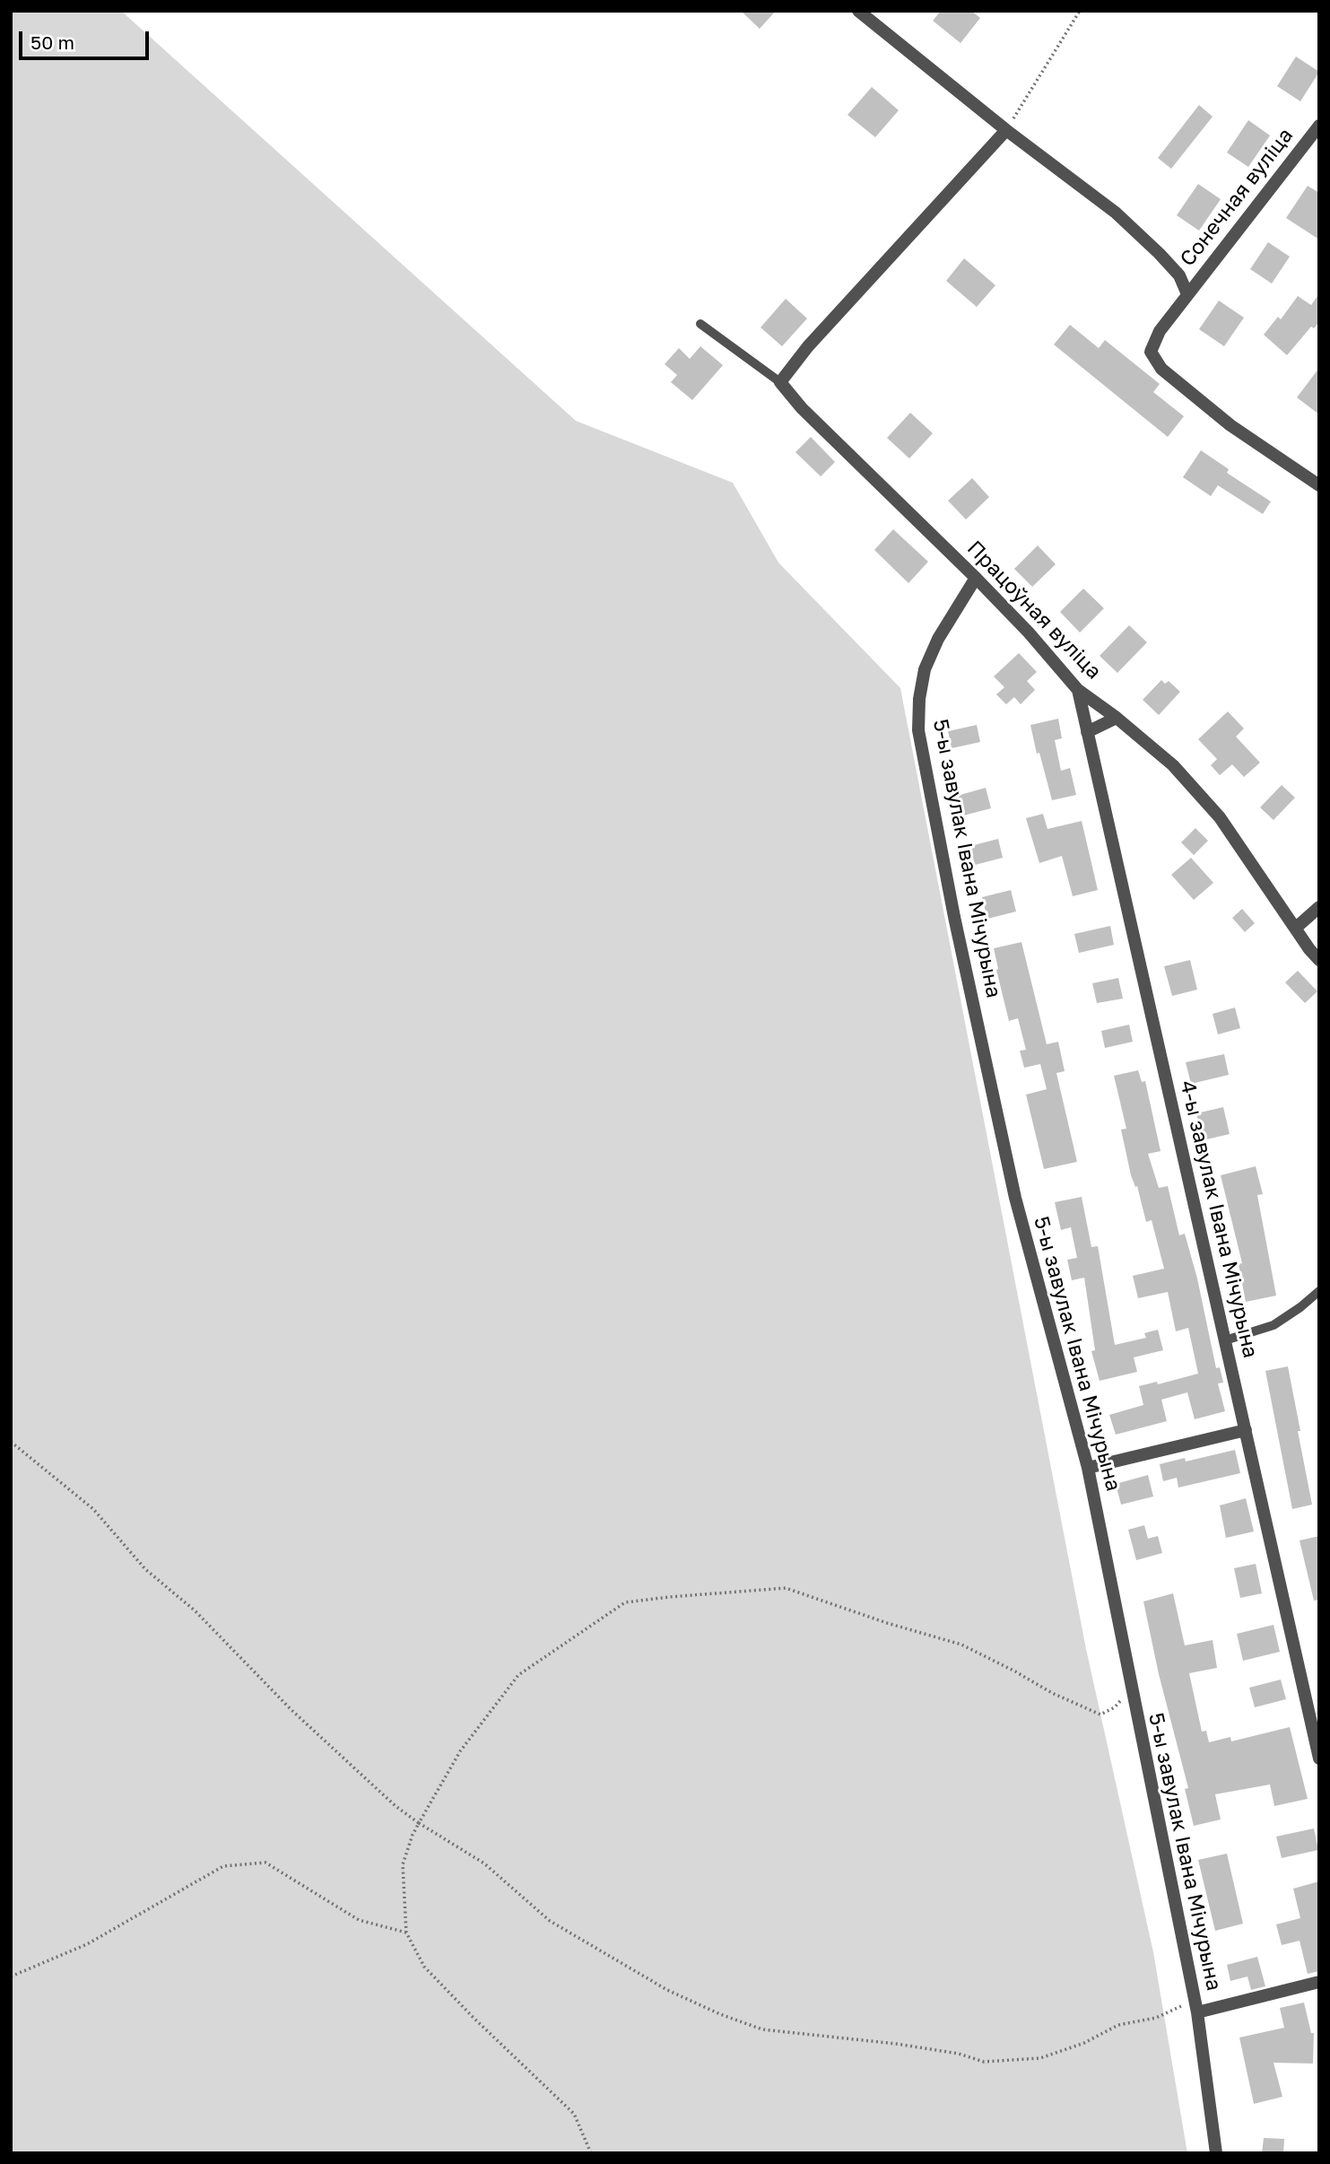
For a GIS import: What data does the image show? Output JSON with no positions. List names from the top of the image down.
{
  "streets": {
    "street": [
      "Сонечная вуліца",
      "Працоўная вуліца",
      "5-ы завулак Івана Мічурына",
      "4-ы завулак Івана Мічурына"
    ]
  },
  "crossings": [
    ["Працоўная вуліца", "5-ы завулак Івана Мічурына"],
    ["Працоўная вуліца", "4-ы завулак Івана Мічурына"]
  ],
  "scale_bar": "50 m"
}
